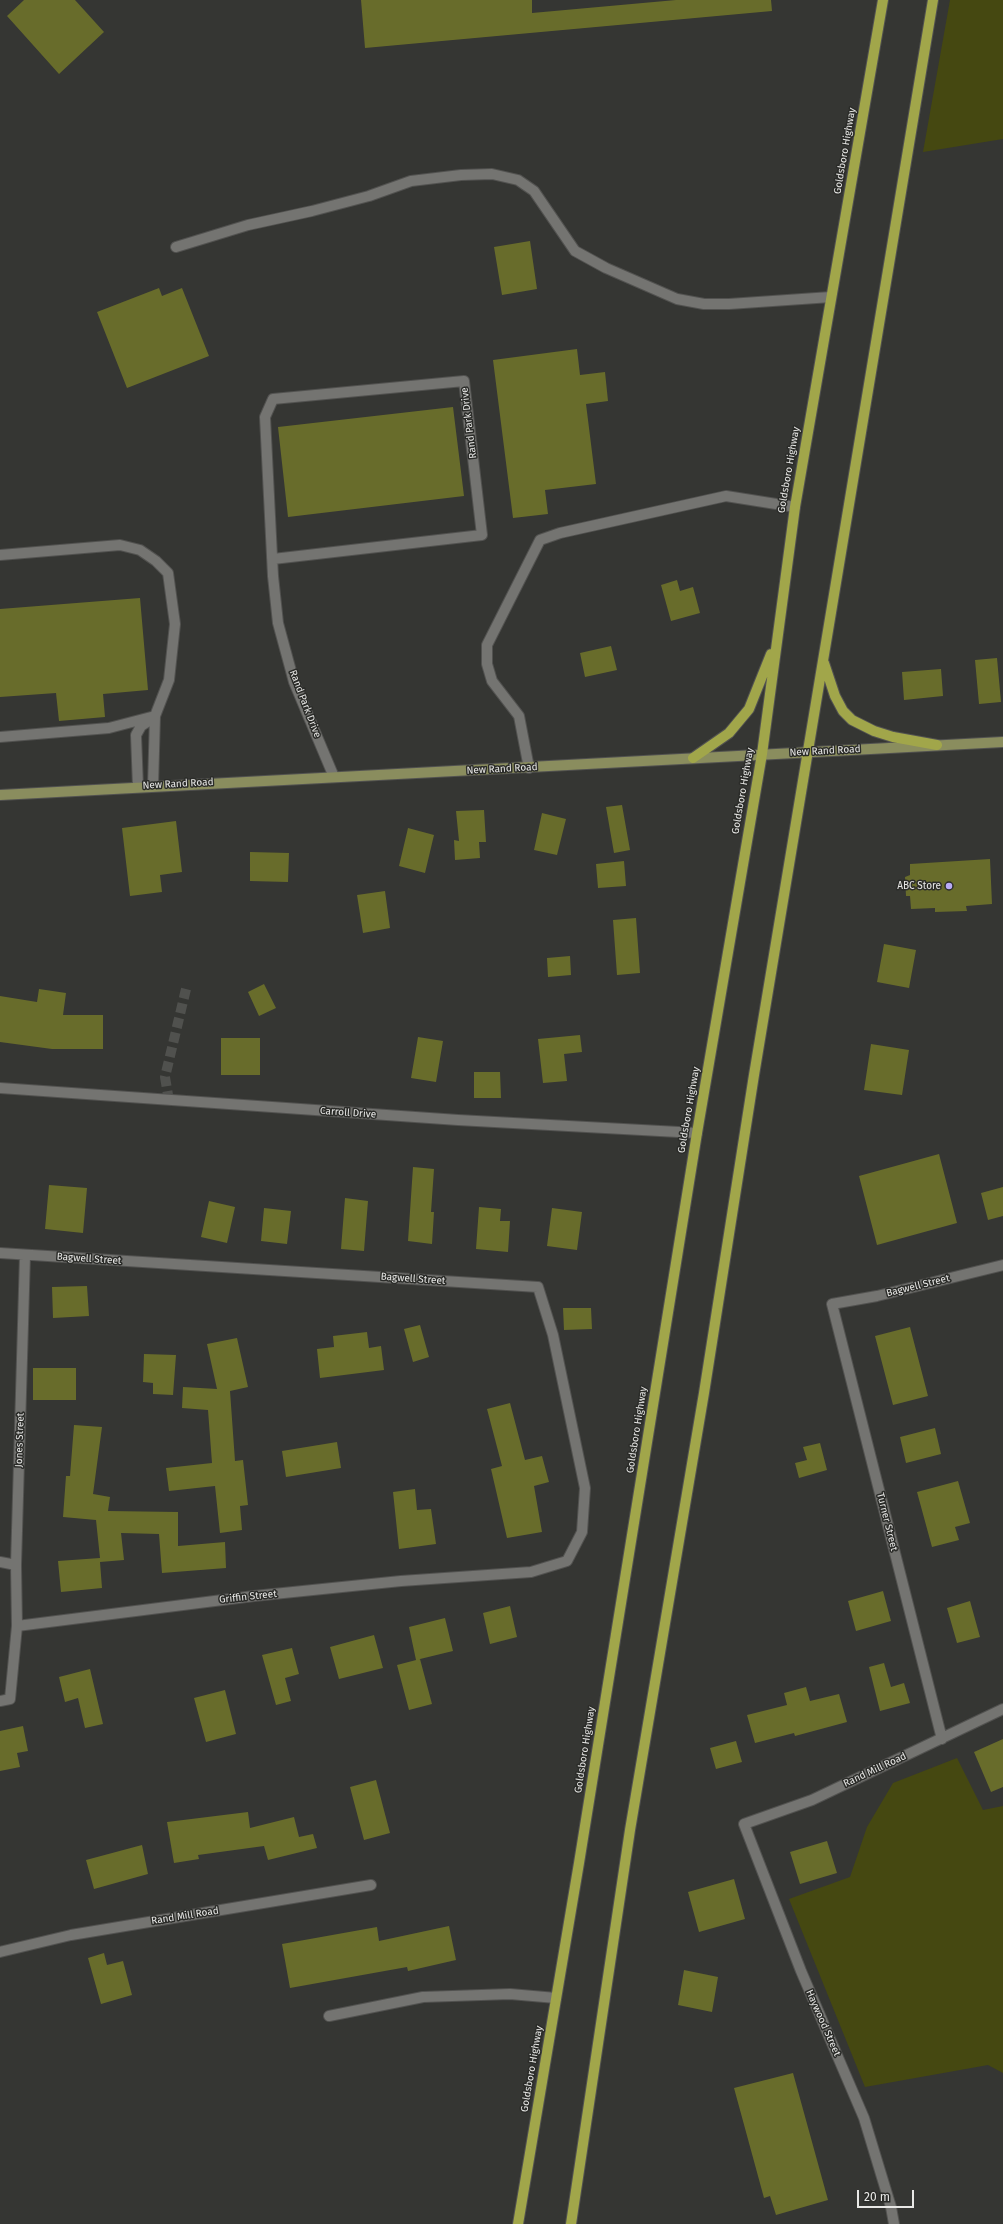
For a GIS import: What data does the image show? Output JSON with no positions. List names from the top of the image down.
{
  "streets": {
    "main road": ["Goldsboro Highway"],
    "street": [
      "Rand Park Drive",
      "New Rand Road",
      "Carroll Drive",
      "Bagwell Street",
      "Jones Street",
      "Turner Street",
      "Griffin Street",
      "Rand Mill Road",
      "Haywood Street"
    ]
  },
  "crossings": [
    ["Goldsboro Highway", "New Rand Road"],
    ["Goldsboro Highway", "Carroll Drive"],
    ["Rand Park Drive", "New Rand Road"],
    ["Bagwell Street", "Jones Street"],
    ["Bagwell Street", "Turner Street"],
    ["Bagwell Street", "Griffin Street"],
    ["Jones Street", "Griffin Street"],
    ["Turner Street", "Rand Mill Road"],
    ["Rand Mill Road", "Haywood Street"]
  ],
  "places": ["ABC Store"],
  "scale_bar": "20 m"
}
